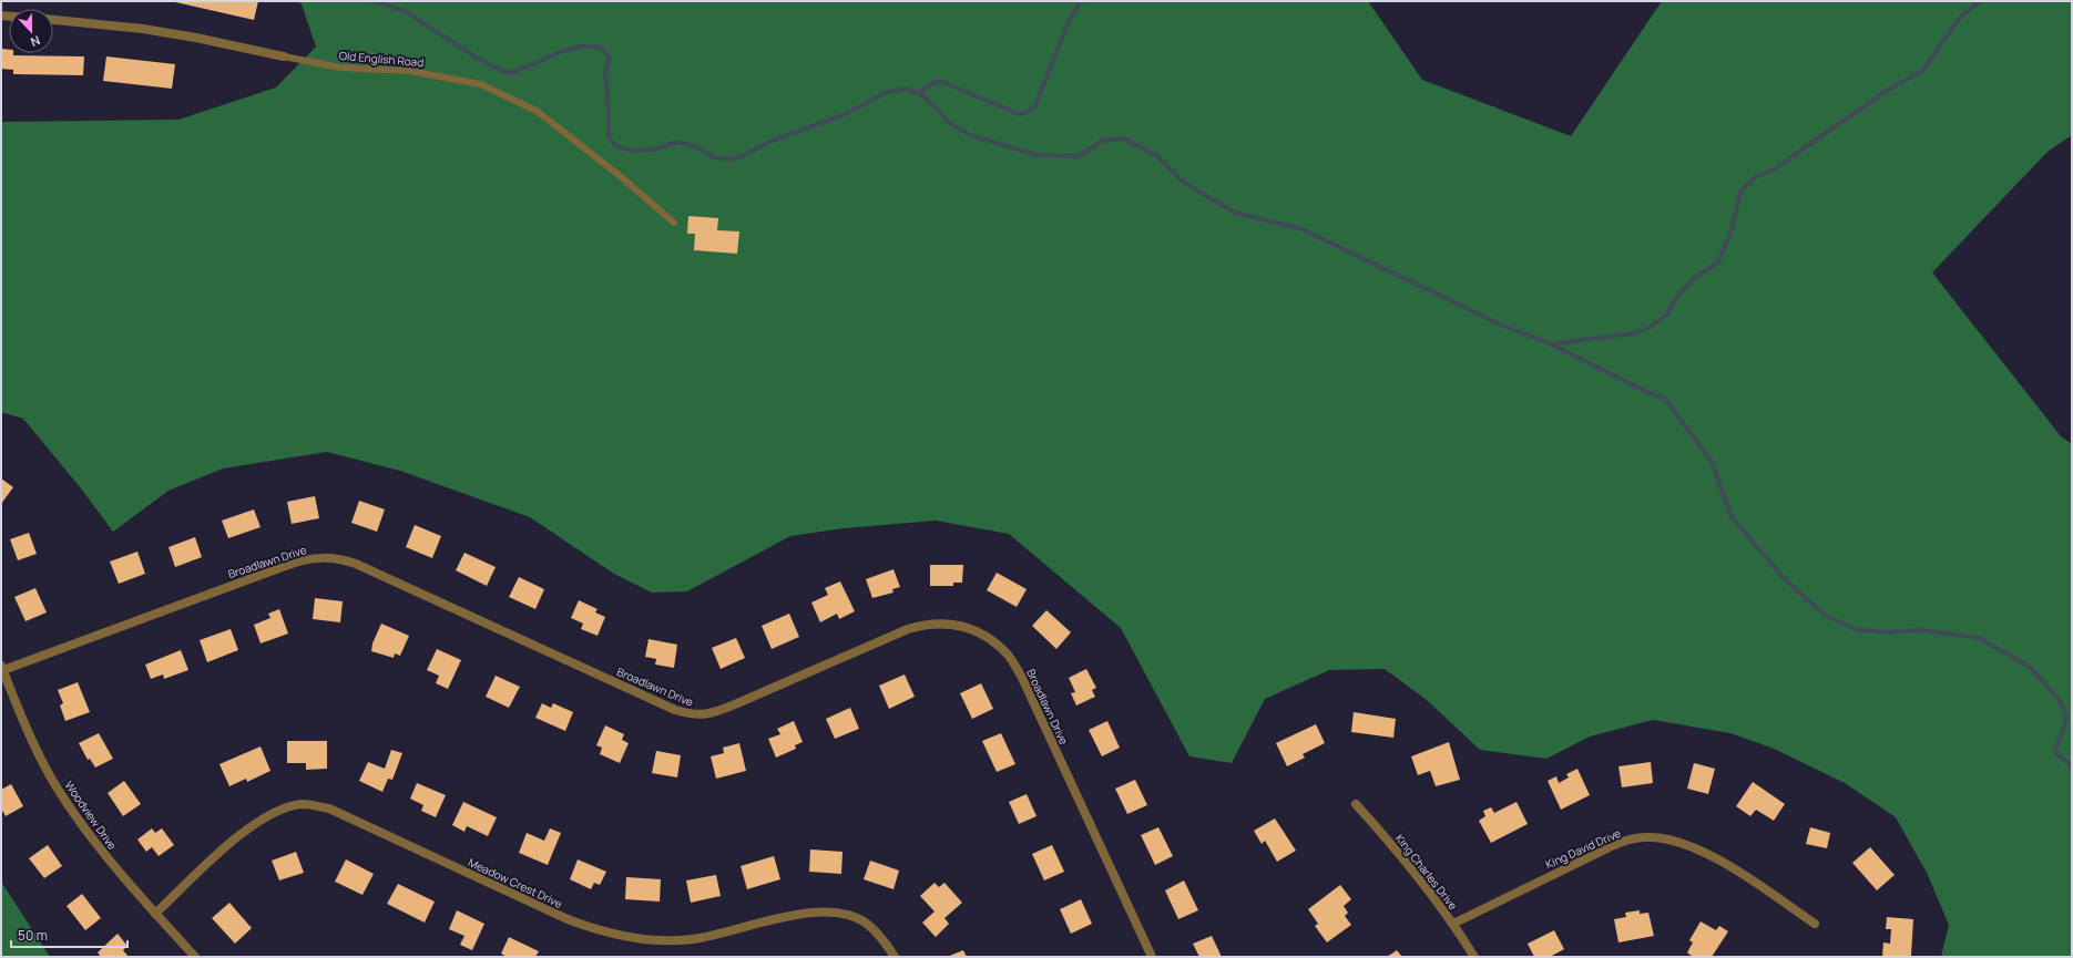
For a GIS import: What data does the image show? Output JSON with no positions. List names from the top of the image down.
{
  "streets": {
    "street": [
      "Old English Road",
      "Broadlawn Drive",
      "Woodview Drive",
      "King David Drive",
      "King Charles Drive",
      "Meadow Crest Drive"
    ]
  },
  "crossings": [
    ["Broadlawn Drive", "Woodview Drive"],
    ["Woodview Drive", "Meadow Crest Drive"],
    ["King David Drive", "King Charles Drive"]
  ],
  "scale_bar": "50 m",
  "north": "bottom"
}
